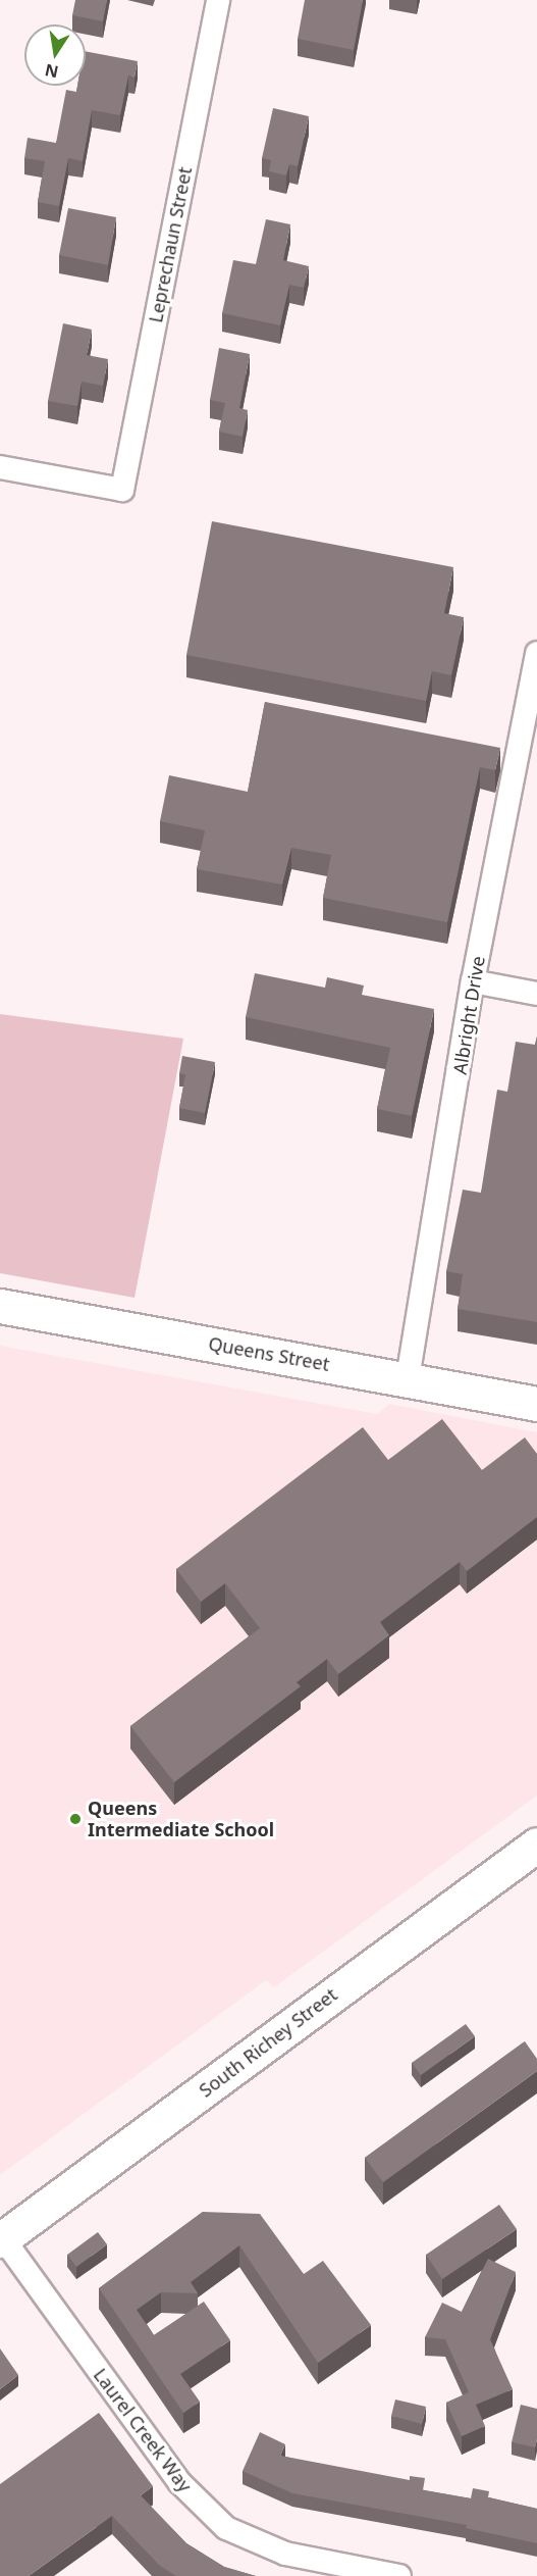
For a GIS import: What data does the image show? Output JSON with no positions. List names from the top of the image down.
{
  "streets": {
    "main road": ["Queens Street", "South Richey Street"],
    "street": ["Leprechaun Street", "Albright Drive", "Laurel Creek Way"]
  },
  "crossings": [
    ["Albright Drive", "Queens Street"],
    ["South Richey Street", "Laurel Creek Way"]
  ],
  "places": ["Queens Intermediate School"],
  "north": "bottom"
}
